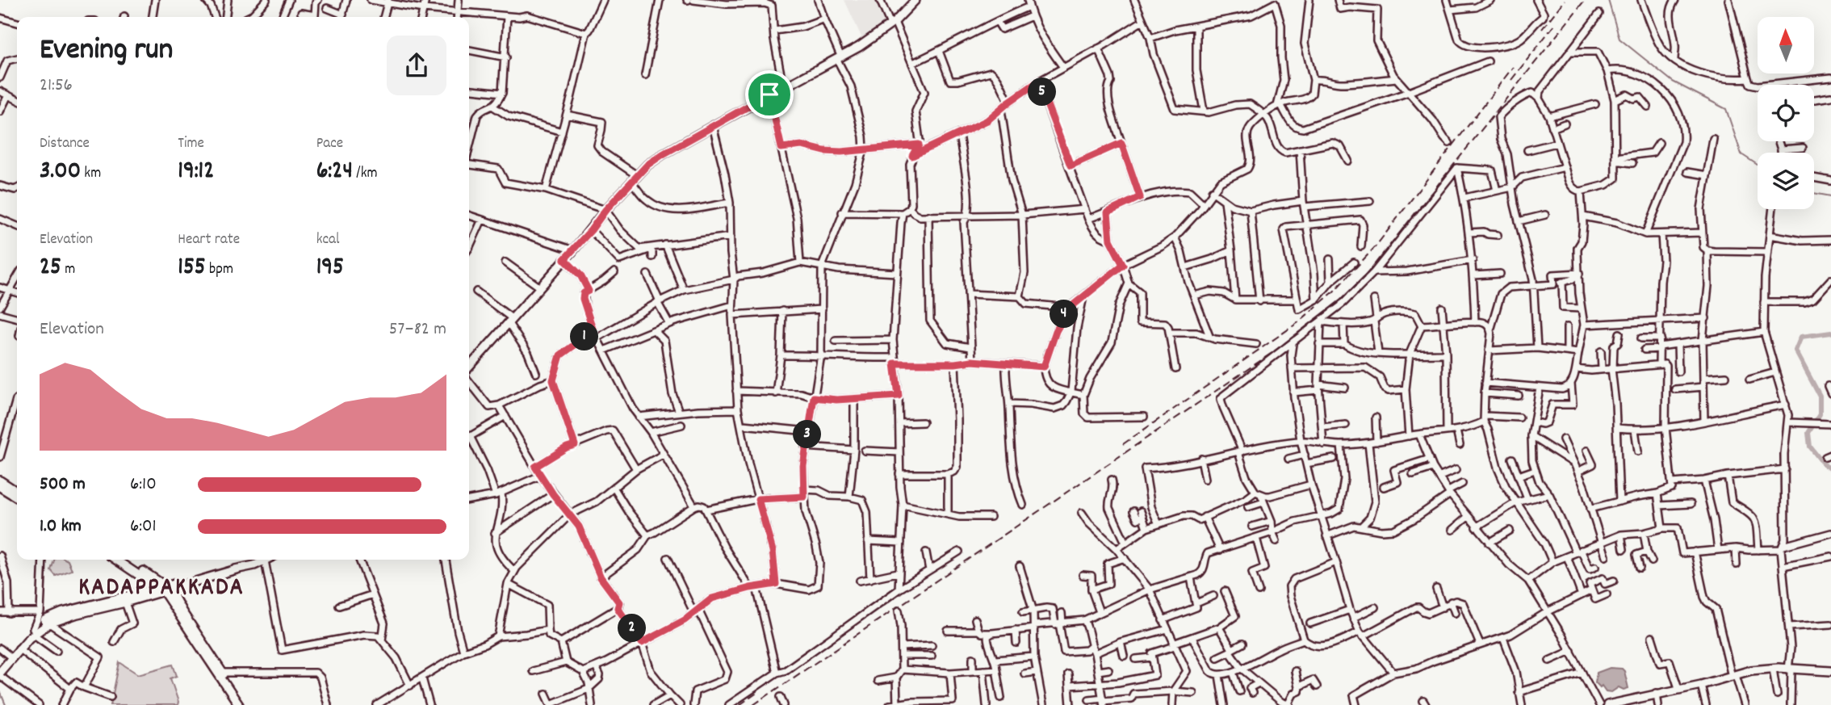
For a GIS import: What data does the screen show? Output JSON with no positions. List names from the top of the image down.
{
  "districts": ["KADAPPAKKADA"],
  "north": "top",
  "page": {
    "heading": ["Evening run", "21:56"],
    "pins": [
      "5",
      "4",
      "1",
      "3",
      "2"
    ],
    "stats": [
      ["Distance", "3.00 km"],
      ["Time", "19:12"],
      ["Pace", "6:24 /km"],
      ["Elevation", "25 m"],
      ["Heart rate", "155 bpm"],
      ["kcal", "195"]
    ],
    "chart": ["Elevation", "57–82 m"],
    "list": [
      {
        "name": "500 m",
        "note": "6:10"
      },
      {
        "name": "1.0 km",
        "note": "6:01"
      }
    ]
  }
}
